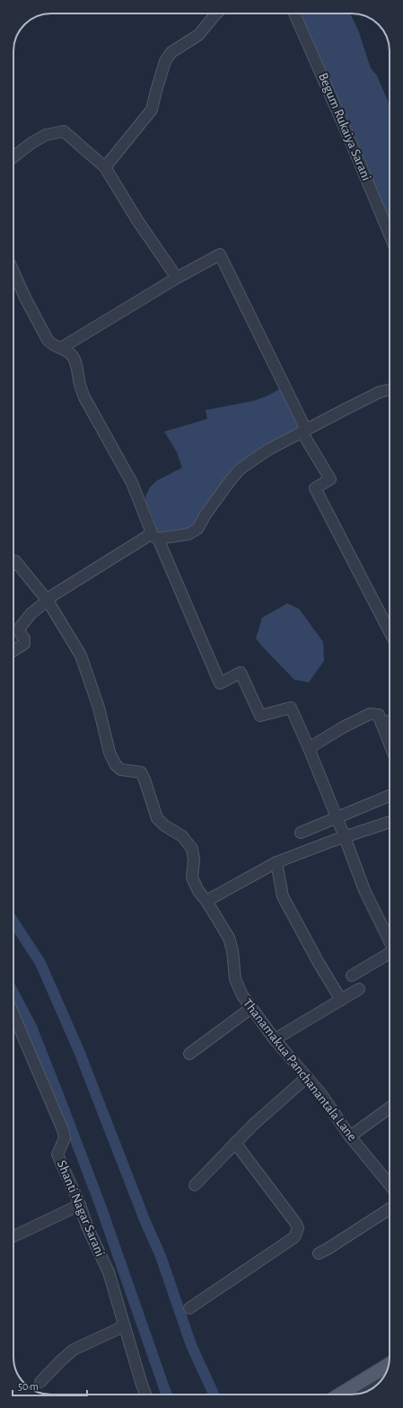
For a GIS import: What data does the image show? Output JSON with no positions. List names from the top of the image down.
{
  "streets": {
    "street": ["Begum Rukaiya Sarani", "Thanamakua Panchanantala Lane", "Shanti Nagar Sarani"]
  },
  "scale_bar": "50 m"
}
